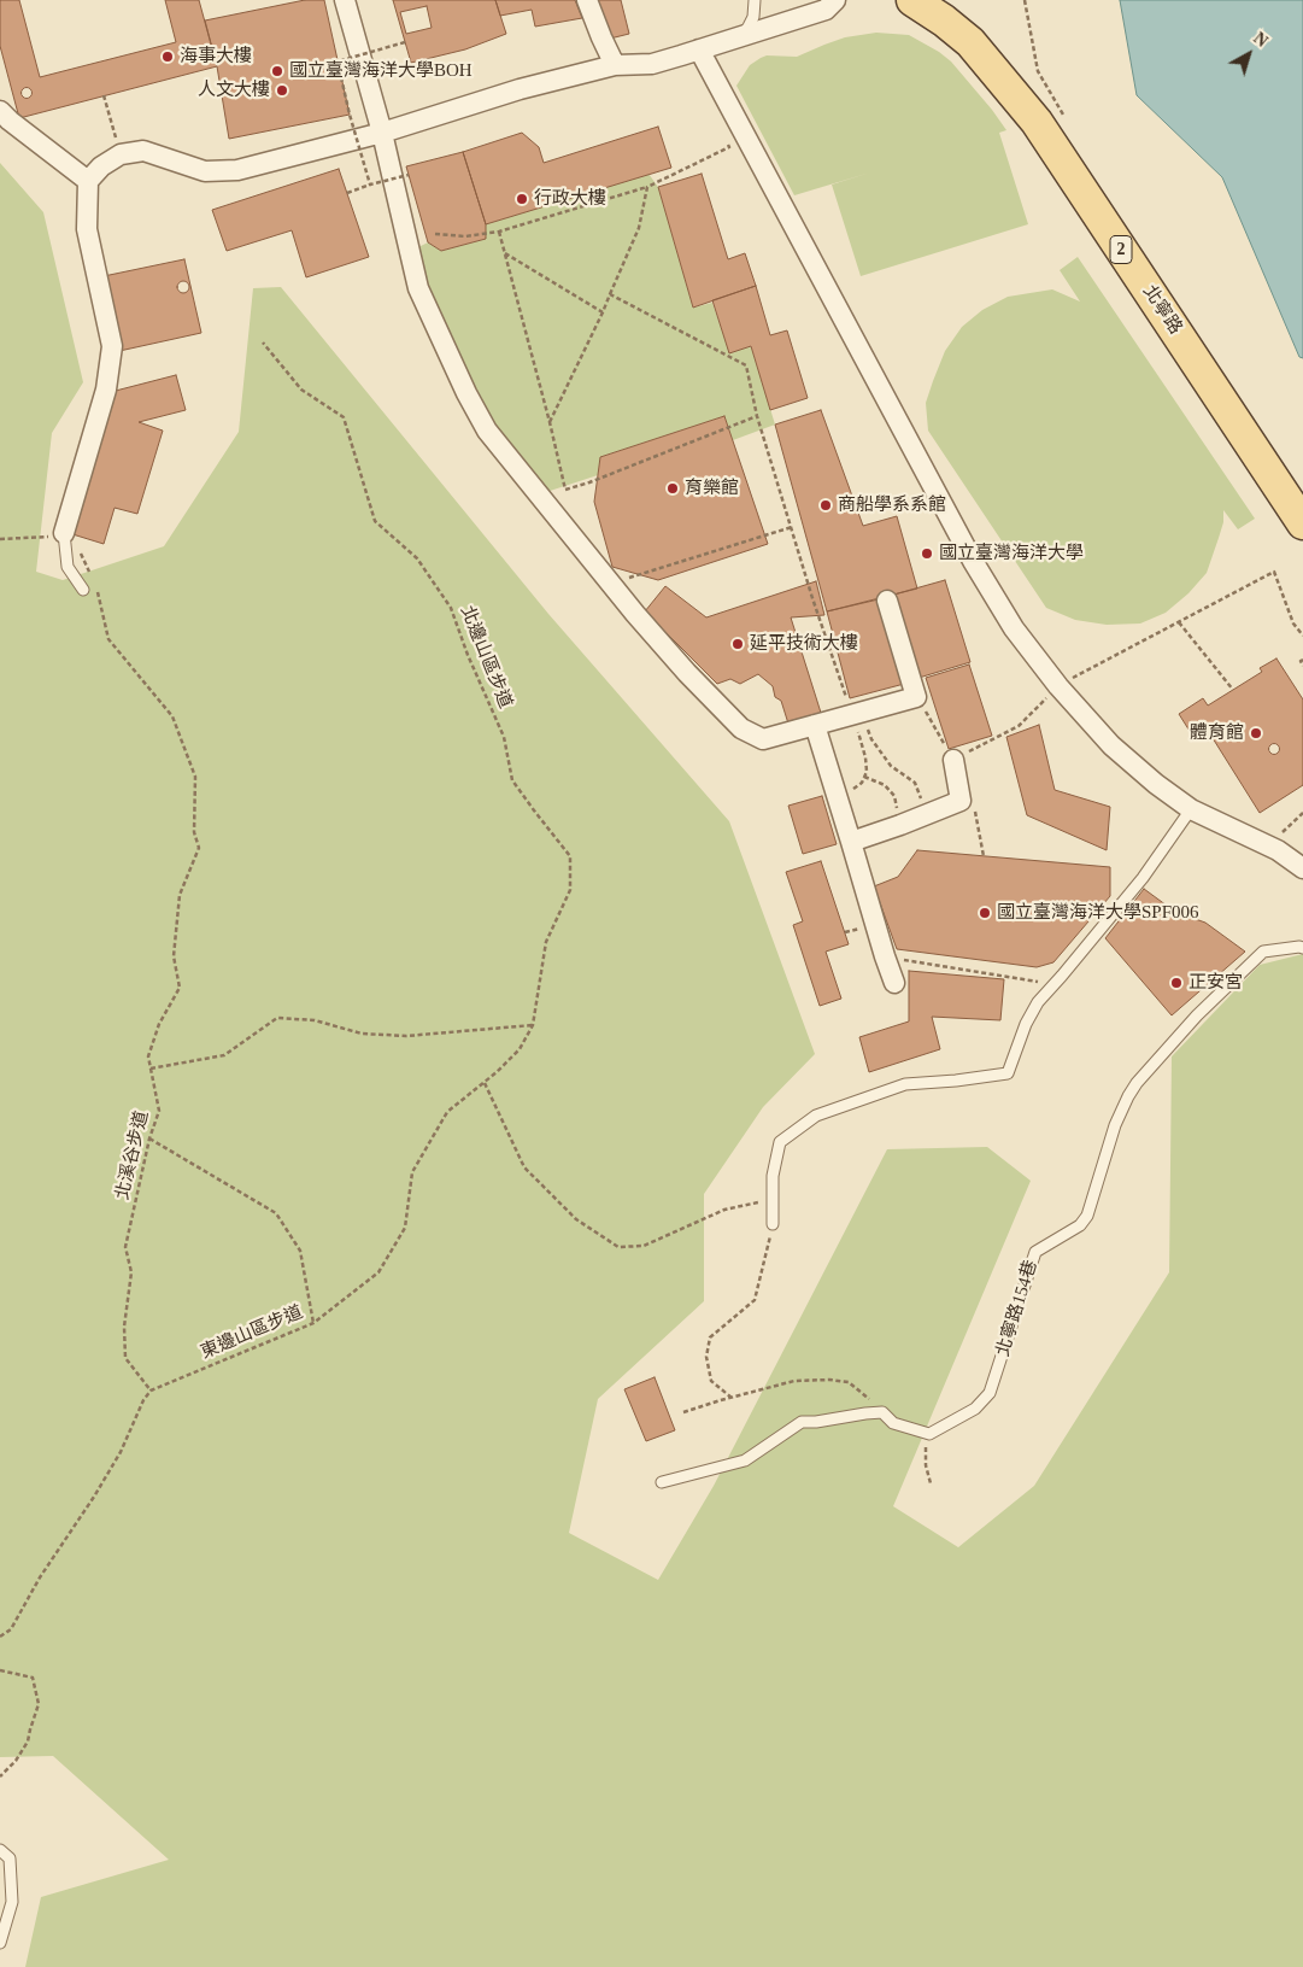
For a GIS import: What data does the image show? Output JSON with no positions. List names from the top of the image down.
{
  "streets": {
    "main road": ["2", "北寧路"],
    "lane": ["北寧路154巷"],
    "path": ["北邊山區步道", "北溪谷步道", "東邊山區步道"]
  },
  "crossings": [
    ["北邊山區步道", "東邊山區步道"],
    ["北溪谷步道", "東邊山區步道"]
  ],
  "places": [
    "海事大樓",
    "國立臺灣海洋大學BOH",
    "人文大樓",
    "行政大樓",
    "育樂館",
    "商船學系系館",
    "國立臺灣海洋大學",
    "延平技術大樓",
    "體育館",
    "國立臺灣海洋大學SPF006",
    "正安宮"
  ],
  "north": "top right"
}
